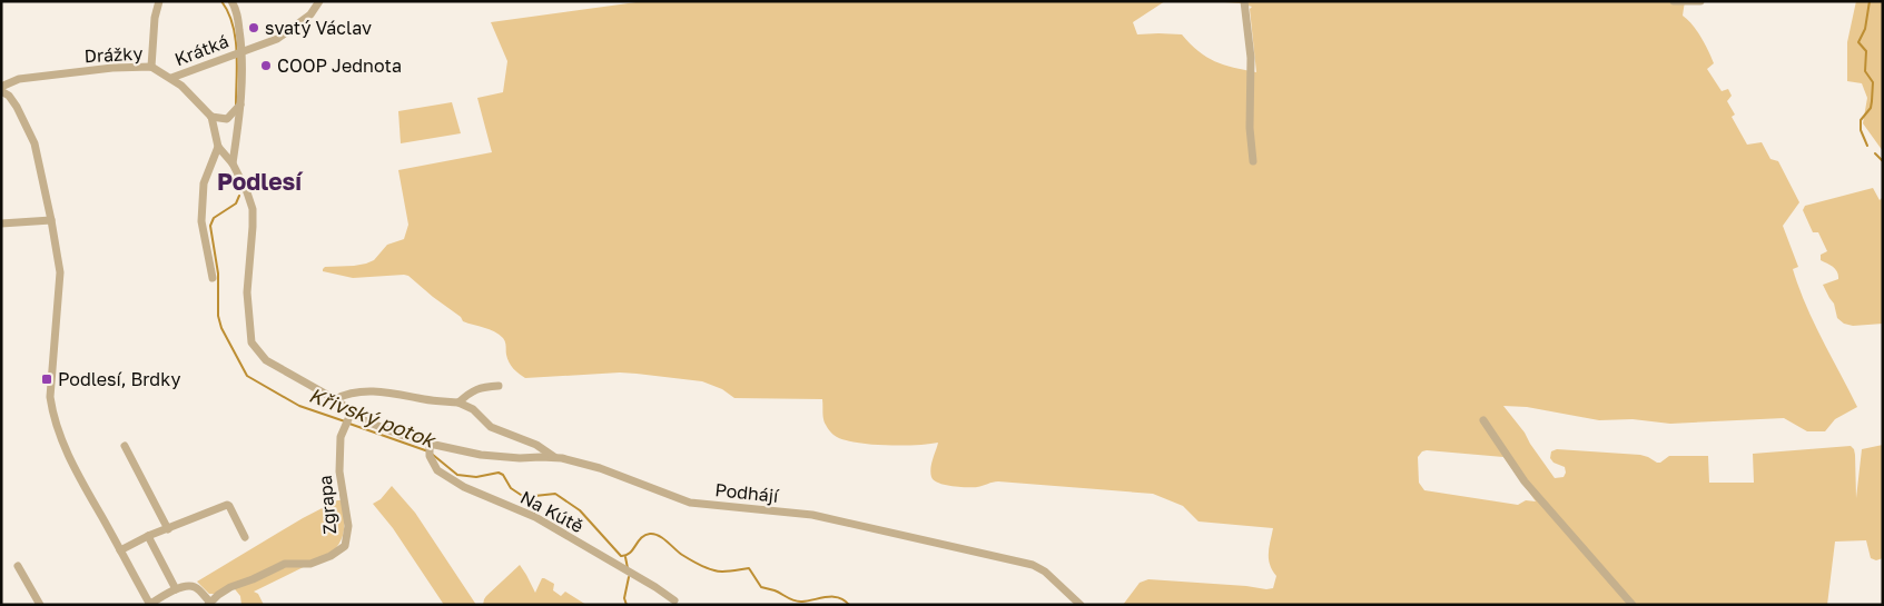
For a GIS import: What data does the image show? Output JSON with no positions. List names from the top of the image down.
{
  "streets": {
    "street": [
      "Krátká",
      "Drážky",
      "Podhájí",
      "Zgrapa",
      "Na Kútě"
    ]
  },
  "crossings": [
    ["Krátká", "Drážky"],
    ["Podhájí", "Zgrapa"],
    ["Podhájí", "Na Kútě"]
  ],
  "districts": ["Podlesí"],
  "water": ["Křivský potok"],
  "places": {
    "other": ["svatý Václav", "COOP Jednota"],
    "transit": ["Podlesí, Brdky"]
  }
}
